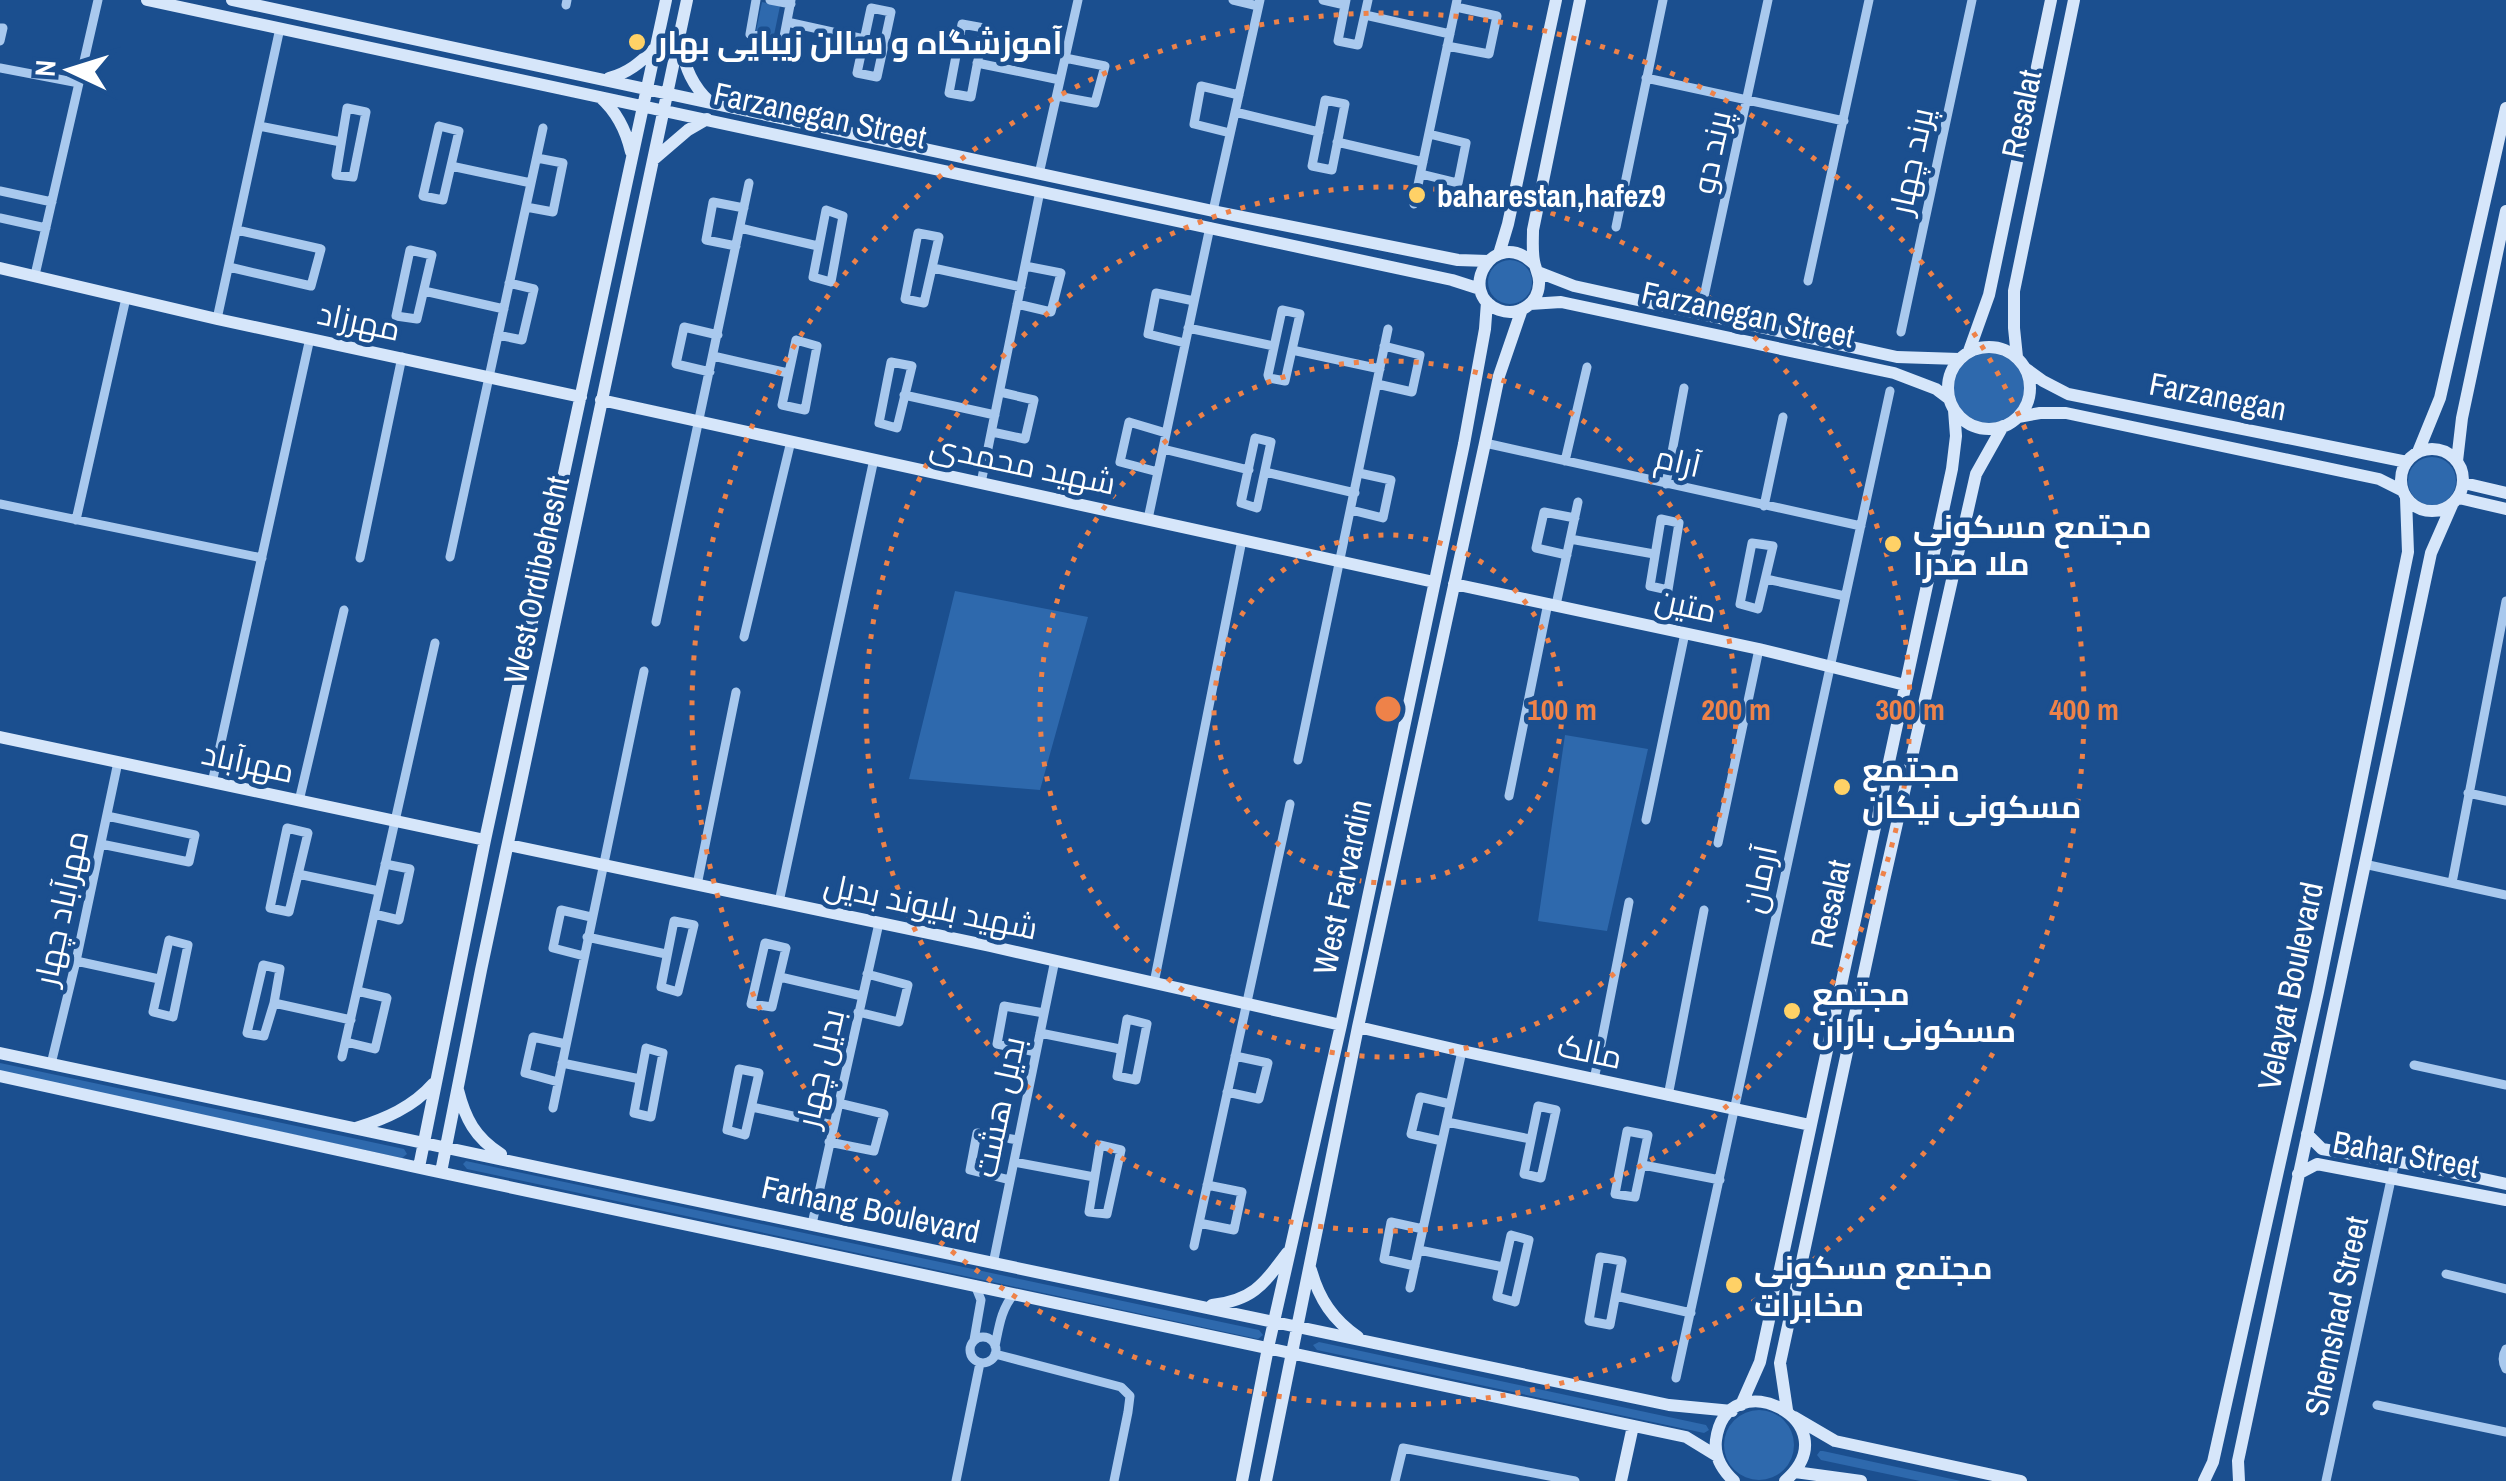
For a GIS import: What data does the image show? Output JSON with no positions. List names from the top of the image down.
{
  "streets": {
    "street": [
      "Resalat",
      "Farzanegan Street",
      "پرند دو",
      "پرند چهار",
      "مهرزاد",
      "Farzanegan",
      "آرام",
      "شهید محمدی",
      "West Ordibehesht",
      "متین",
      "مهرآباد",
      "آرمان",
      "West Farvardin",
      "شهید بلیوند بدیل",
      "مهرآباد چهار",
      "Velayat Boulevard",
      "مالک",
      "بدیل چهار",
      "بدیل هشت",
      "Bahar Street",
      "Farhang Boulevard",
      "Shemshad Street"
    ]
  },
  "crossings": [
    ["Resalat", "Farzanegan Street"],
    ["Resalat", "Farzanegan"],
    ["Resalat", "متین"],
    ["Resalat", "مالک"],
    ["Resalat", "Farhang Boulevard"],
    ["Farzanegan Street", "پرند دو"],
    ["Farzanegan Street", "Farzanegan"],
    ["Farzanegan Street", "West Ordibehesht"],
    ["Farzanegan Street", "West Farvardin"],
    ["مهرزاد", "West Ordibehesht"],
    ["Farzanegan", "Velayat Boulevard"],
    ["آرام", "آرمان"],
    ["آرام", "West Farvardin"],
    ["شهید محمدی", "West Ordibehesht"],
    ["شهید محمدی", "West Farvardin"],
    ["West Ordibehesht", "مهرآباد"],
    ["West Ordibehesht", "شهید بلیوند بدیل"],
    ["West Ordibehesht", "Farhang Boulevard"],
    ["متین", "آرمان"],
    ["متین", "West Farvardin"],
    ["مهرآباد", "مهرآباد چهار"],
    ["آرمان", "مالک"],
    ["West Farvardin", "شهید بلیوند بدیل"],
    ["West Farvardin", "مالک"],
    ["West Farvardin", "Farhang Boulevard"],
    ["شهید بلیوند بدیل", "بدیل چهار"],
    ["شهید بلیوند بدیل", "بدیل هشت"],
    ["مهرآباد چهار", "Farhang Boulevard"],
    ["Velayat Boulevard", "Bahar Street"],
    ["بدیل چهار", "Farhang Boulevard"],
    ["بدیل هشت", "Farhang Boulevard"],
    ["Bahar Street", "Shemshad Street"]
  ],
  "places": [
    "آموزشگاه و سالن زیبایی بهار",
    "baharestan,hafez9",
    "مجتمع مسکونی ملا صدرا",
    "مجتمع مسکونی نیکان",
    "مجتمع مسکونی باران",
    "مجتمع مسکونی مخابرات"
  ],
  "north": "left",
  "rings": [
    "100 m",
    "200 m",
    "300 m",
    "400 m"
  ]
}
